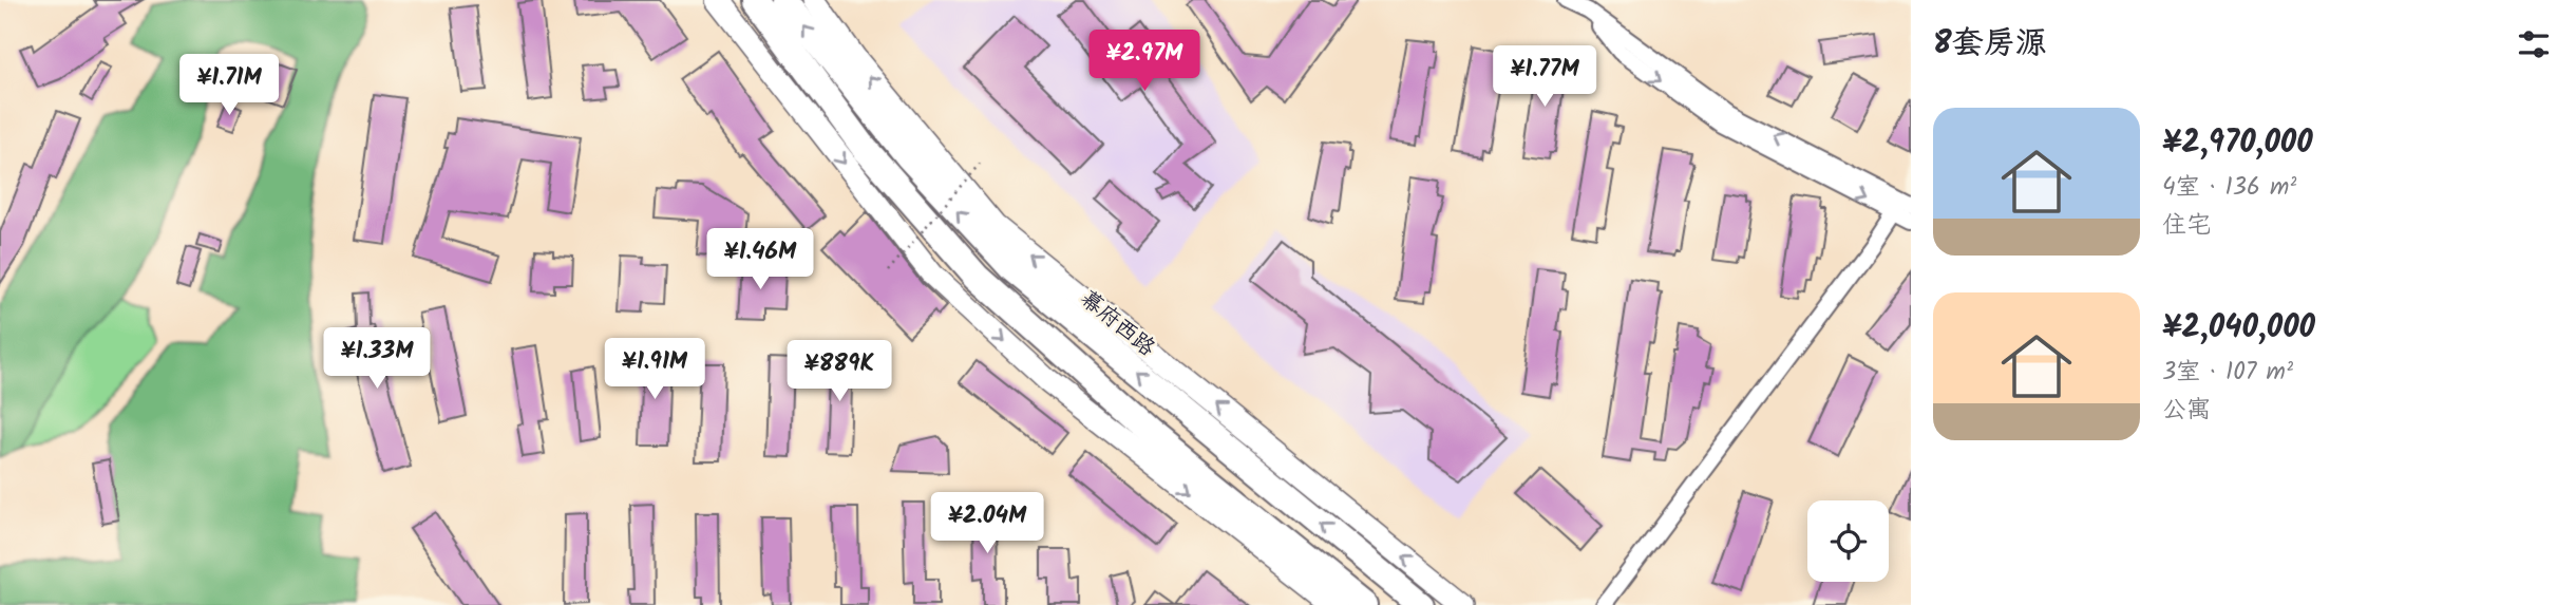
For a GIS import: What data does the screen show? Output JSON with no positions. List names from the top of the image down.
{
  "streets": {
    "highway": ["幕府西路"]
  },
  "page": {
    "heading": "8套房源",
    "price": [
      "¥2.97M",
      "¥1.77M",
      "¥1.71M",
      "¥1.46M",
      "¥1.33M",
      "¥1.91M",
      "¥889K",
      "¥2.04M"
    ],
    "list": [
      {
        "name": "¥2,970,000",
        "note": "4室 · 136 m² · 住宅"
      },
      {
        "name": "¥2,040,000",
        "note": "3室 · 107 m² · 公寓"
      }
    ]
  }
}
